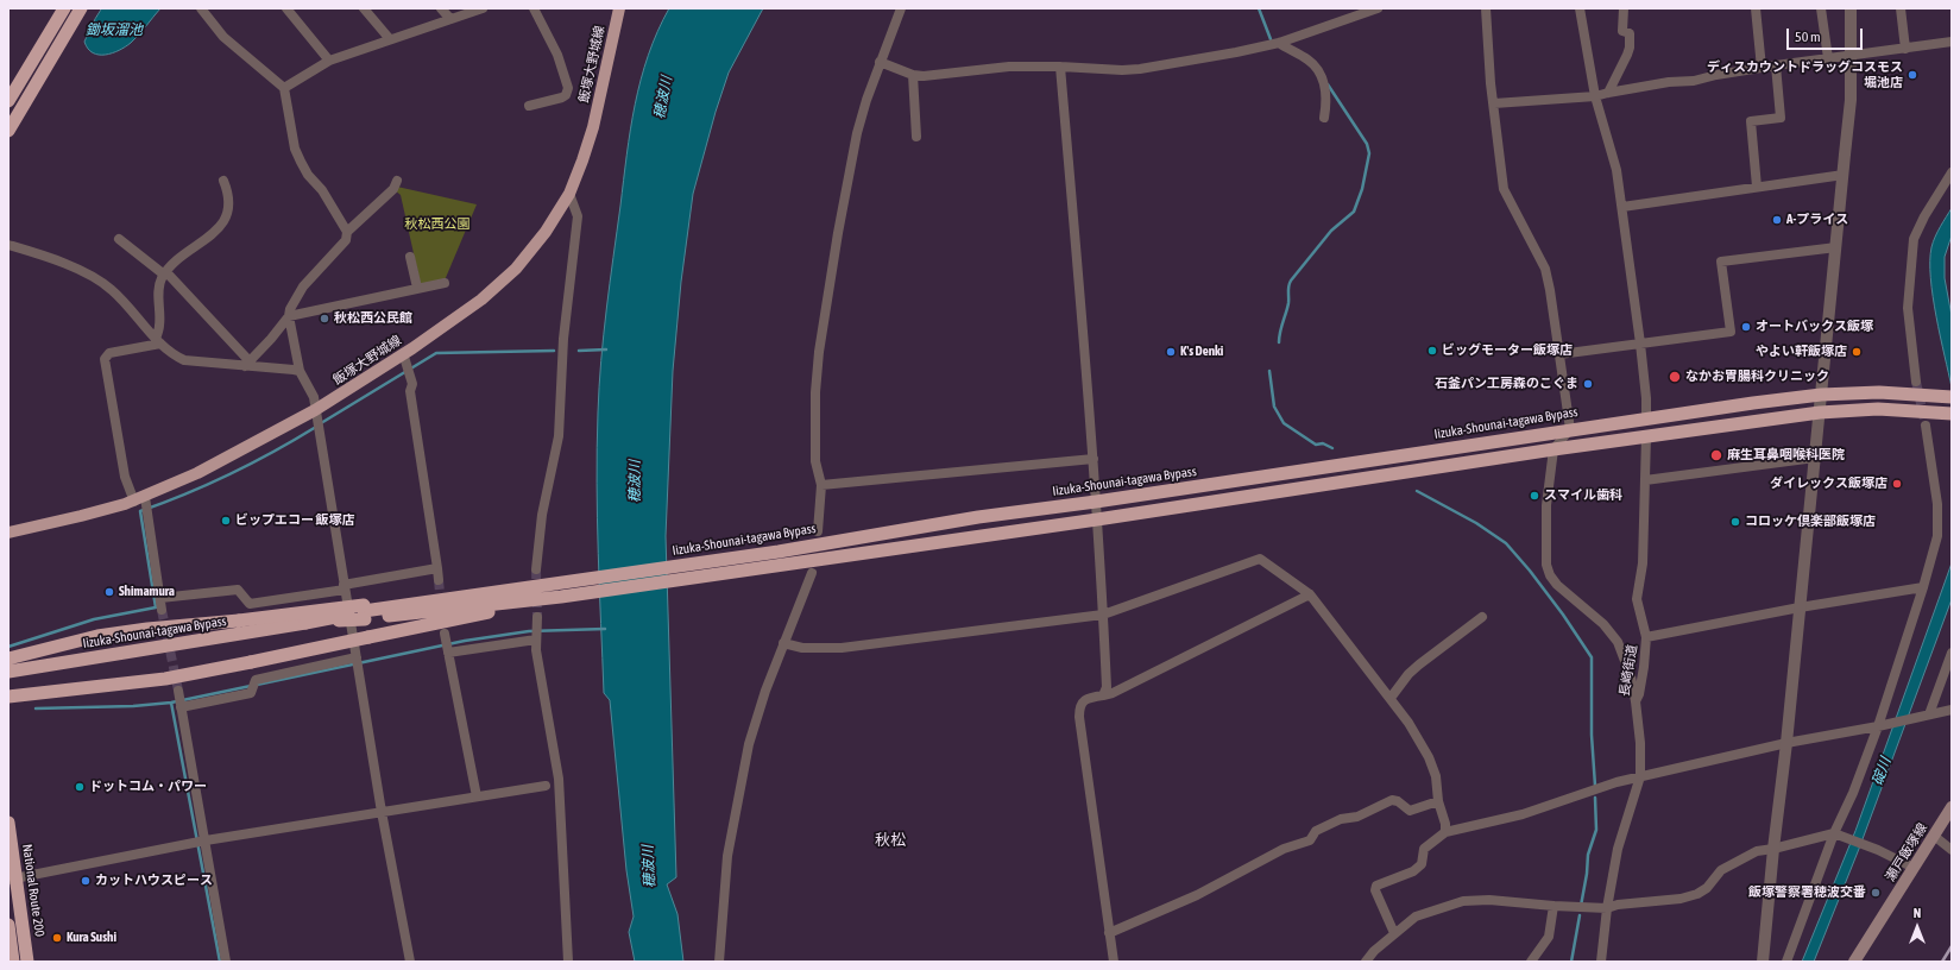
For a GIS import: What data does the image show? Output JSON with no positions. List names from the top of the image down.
{
  "streets": {
    "highway": ["Iizuka-Shounai-tagawa Bypass", "National Route 200"],
    "main road": ["飯塚大野城線", "瀬戸飯塚線"],
    "street": ["長崎街道"]
  },
  "crossings": [
    ["Iizuka-Shounai-tagawa Bypass", "長崎街道"]
  ],
  "districts": ["秋松"],
  "water": ["鋤坂溜池", "穂波川", "碇川"],
  "parks": ["秋松西公園"],
  "places": [
    "ディスカウントドラッグコスモス 堀池店",
    "A-プライス",
    "秋松西公民館",
    "オートバックス飯塚",
    "ビッグモーター飯塚店",
    "K's Denki",
    "やよい軒飯塚店",
    "なかお胃腸科クリニック",
    "石釜パン工房森のこぐま",
    "麻生耳鼻咽喉科医院",
    "ダイレックス飯塚店",
    "スマイル歯科",
    "ビップエコー 飯塚店",
    "コロッケ倶楽部飯塚店",
    "Shimamura",
    "ドットコム・パワー",
    "カットハウスピース",
    "飯塚警察署穂波交番",
    "Kura Sushi"
  ],
  "scale_bar": "50 m",
  "north": "top"
}
